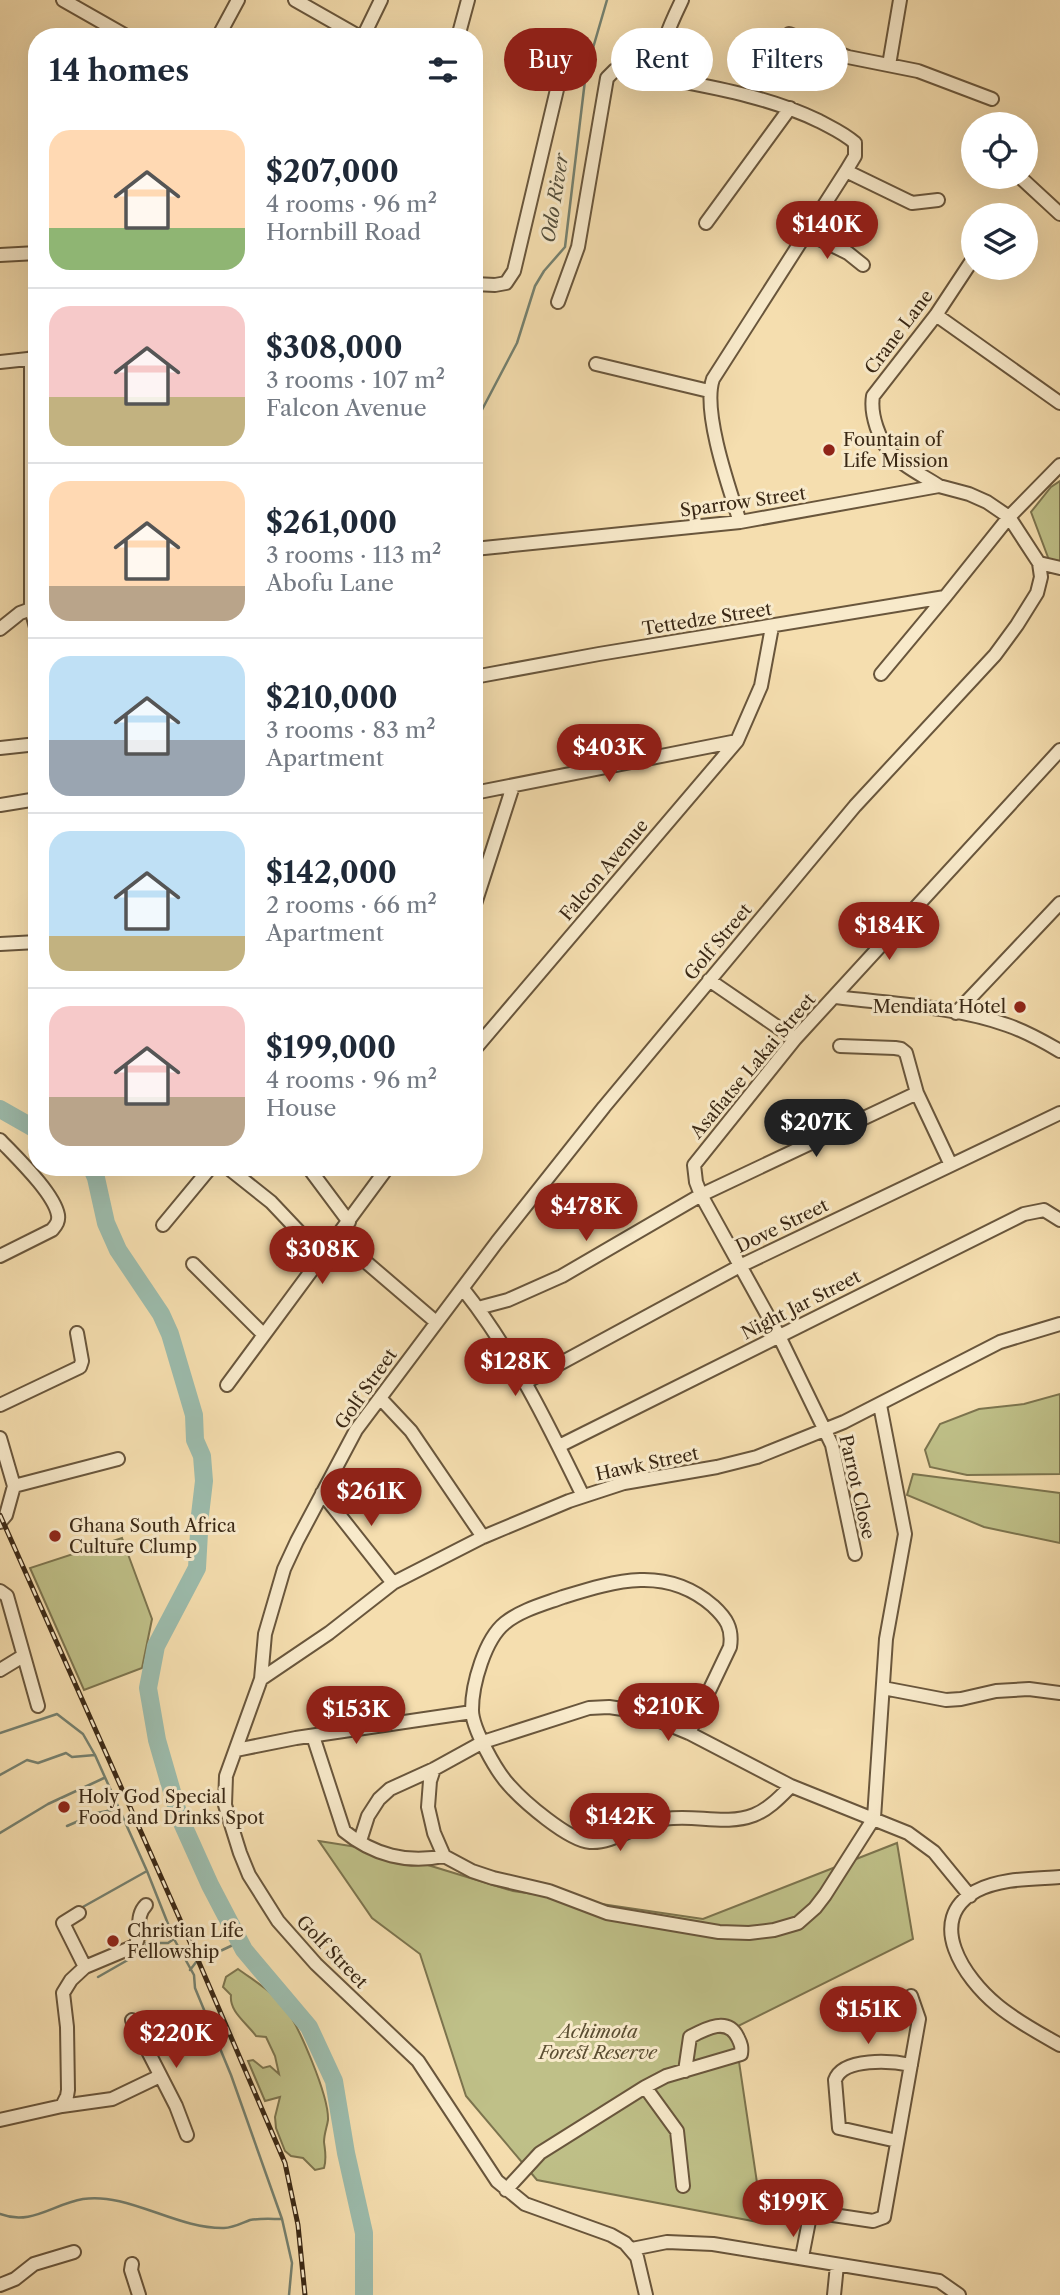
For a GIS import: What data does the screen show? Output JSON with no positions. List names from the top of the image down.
{
  "streets": {
    "street": [
      "Crane Lane",
      "Sparrow Street",
      "Tettedze Street",
      "Falcon Avenue",
      "Golf Street",
      "Asafiatse Lakai Street",
      "Dove Street",
      "Night Jar Street",
      "Hawk Street",
      "Parrot Close"
    ]
  },
  "crossings": [
    ["Crane Lane", "Sparrow Street"],
    ["Tettedze Street", "Falcon Avenue"],
    ["Golf Street", "Hawk Street"],
    ["Asafiatse Lakai Street", "Parrot Close"],
    ["Dove Street", "Parrot Close"],
    ["Night Jar Street", "Parrot Close"],
    ["Hawk Street", "Parrot Close"]
  ],
  "water": ["Odo River"],
  "parks": ["Achimota Forest Reserve"],
  "places": [
    "Fountain of Life Mission",
    "Mendiata Hotel",
    "Ghana South Africa Culture Clump",
    "Holy God Special Food and Drinks Spot",
    "Christian Life Fellowship"
  ],
  "page": {
    "chip": ["Buy", "Rent", "Filters"],
    "heading": "14 homes",
    "list": [
      {
        "name": "$207,000",
        "note": "4 rooms · 96 m² · Hornbill Road"
      },
      {
        "name": "$308,000",
        "note": "3 rooms · 107 m² · Falcon Avenue"
      },
      {
        "name": "$261,000",
        "note": "3 rooms · 113 m² · Abofu Lane"
      },
      {
        "name": "$210,000",
        "note": "3 rooms · 83 m² · Apartment"
      },
      {
        "name": "$142,000",
        "note": "2 rooms · 66 m² · Apartment"
      },
      {
        "name": "$199,000",
        "note": "4 rooms · 96 m² · House"
      }
    ],
    "price": [
      "$140K",
      "$403K",
      "$184K",
      "$207K",
      "$478K",
      "$308K",
      "$128K",
      "$261K",
      "$210K",
      "$153K",
      "$142K",
      "$151K",
      "$220K",
      "$199K"
    ]
  }
}
